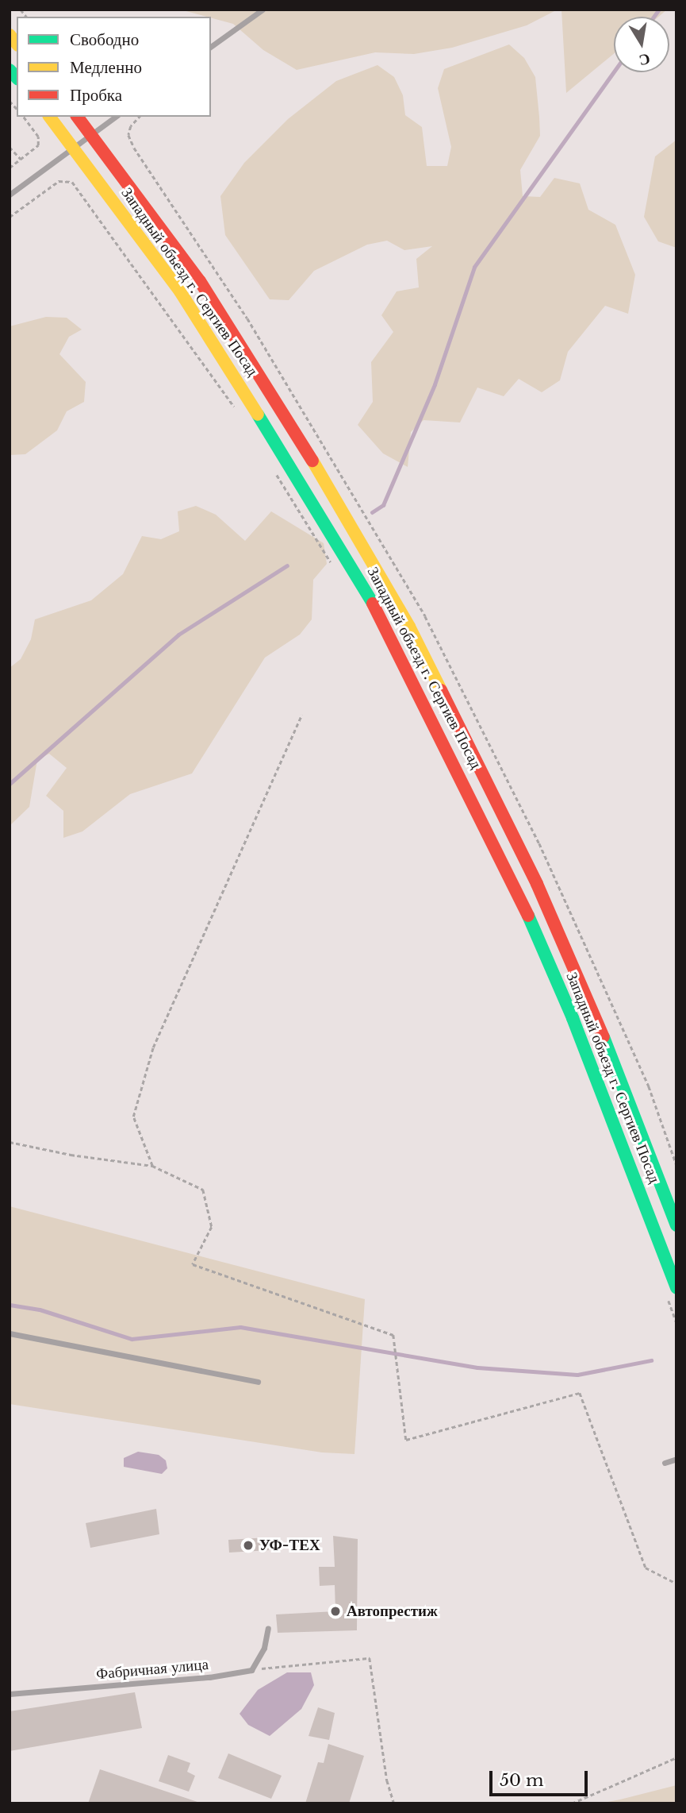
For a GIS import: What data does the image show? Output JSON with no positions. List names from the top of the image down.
{
  "streets": {
    "main road": ["Западный объезд г. Сергиев Посад"],
    "lane": ["Фабричная улица"]
  },
  "places": ["УФ-ТЕХ", "Автопрестиж"],
  "legend": ["Свободно", "Медленно", "Пробка"],
  "scale_bar": "50 m",
  "north": "bottom"
}
